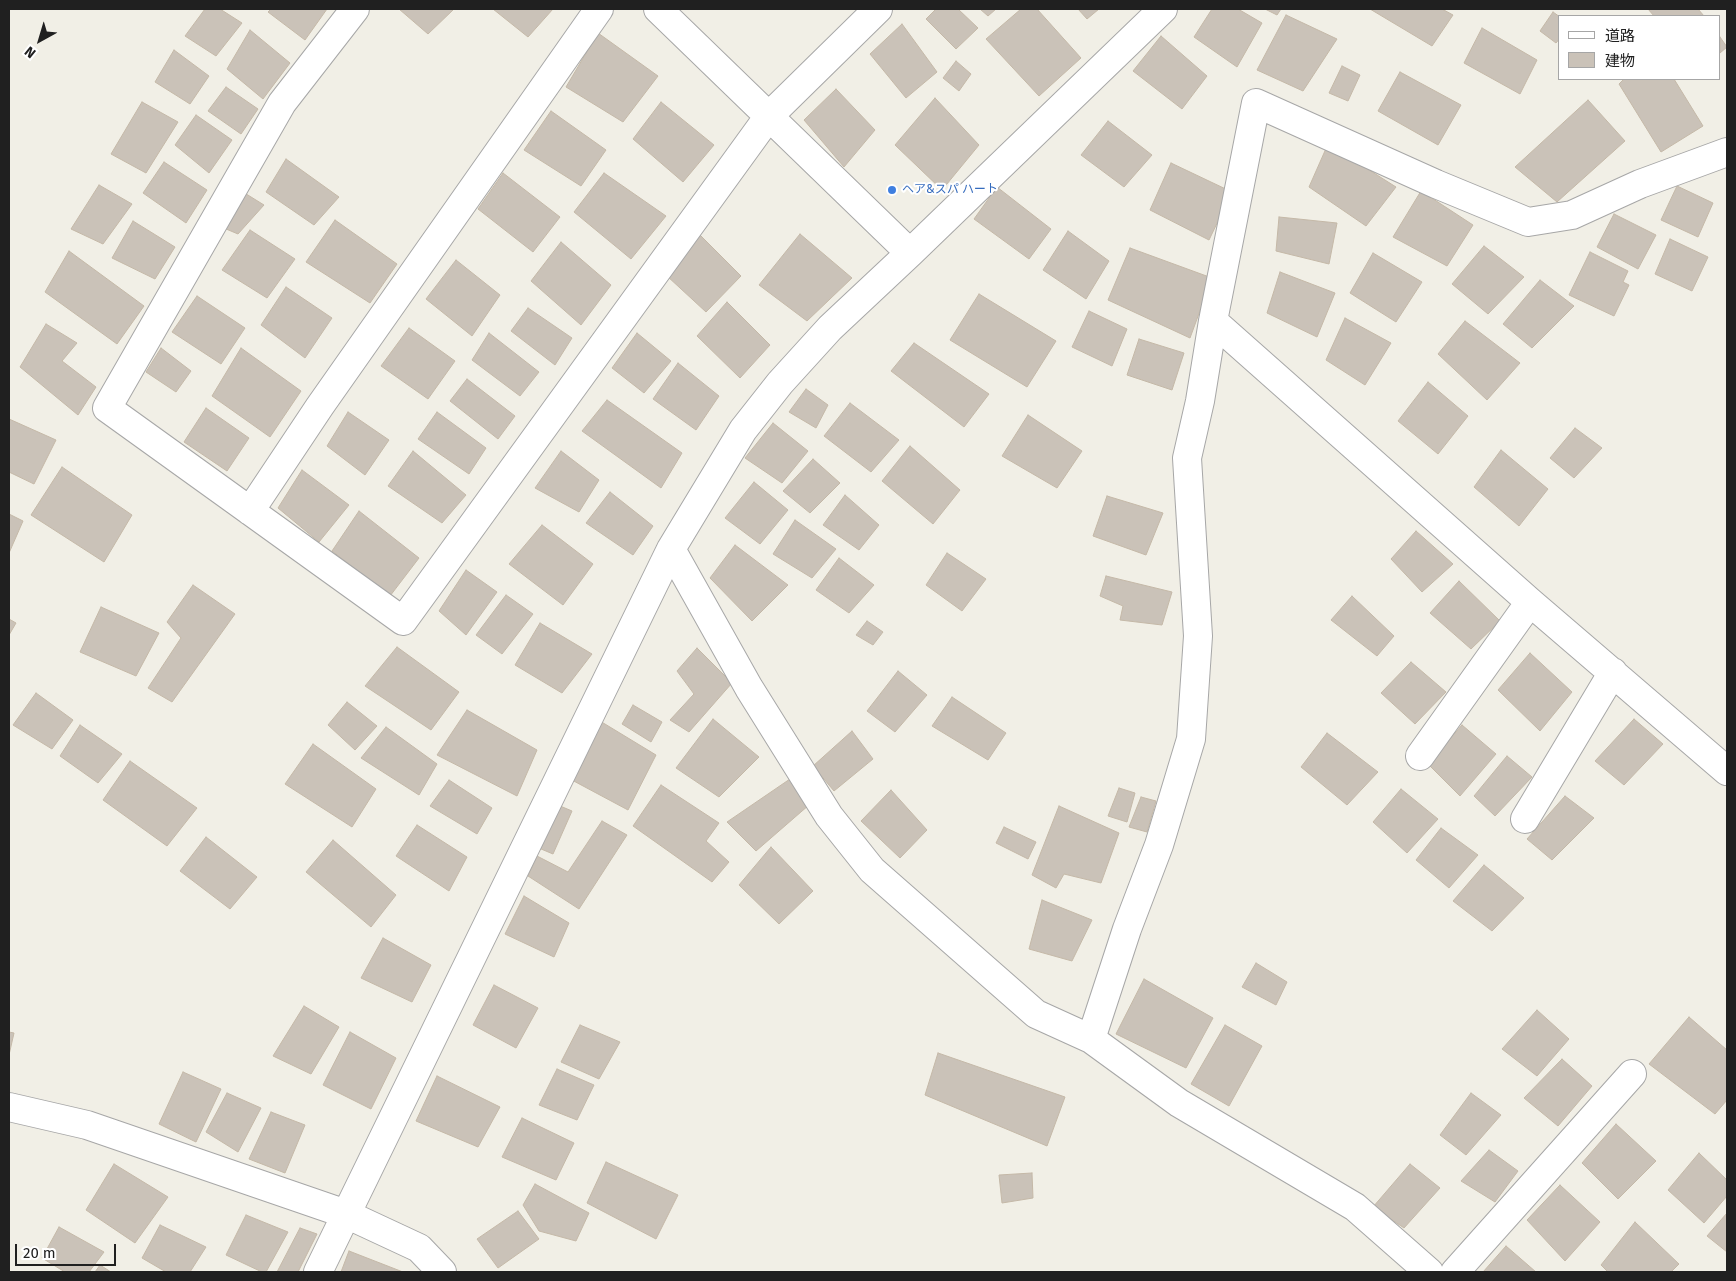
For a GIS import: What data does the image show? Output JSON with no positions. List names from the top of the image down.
{
  "places": ["ヘア&スパ ハート"],
  "legend": ["道路", "建物"],
  "scale_bar": "20 m",
  "north": "bottom left"
}
